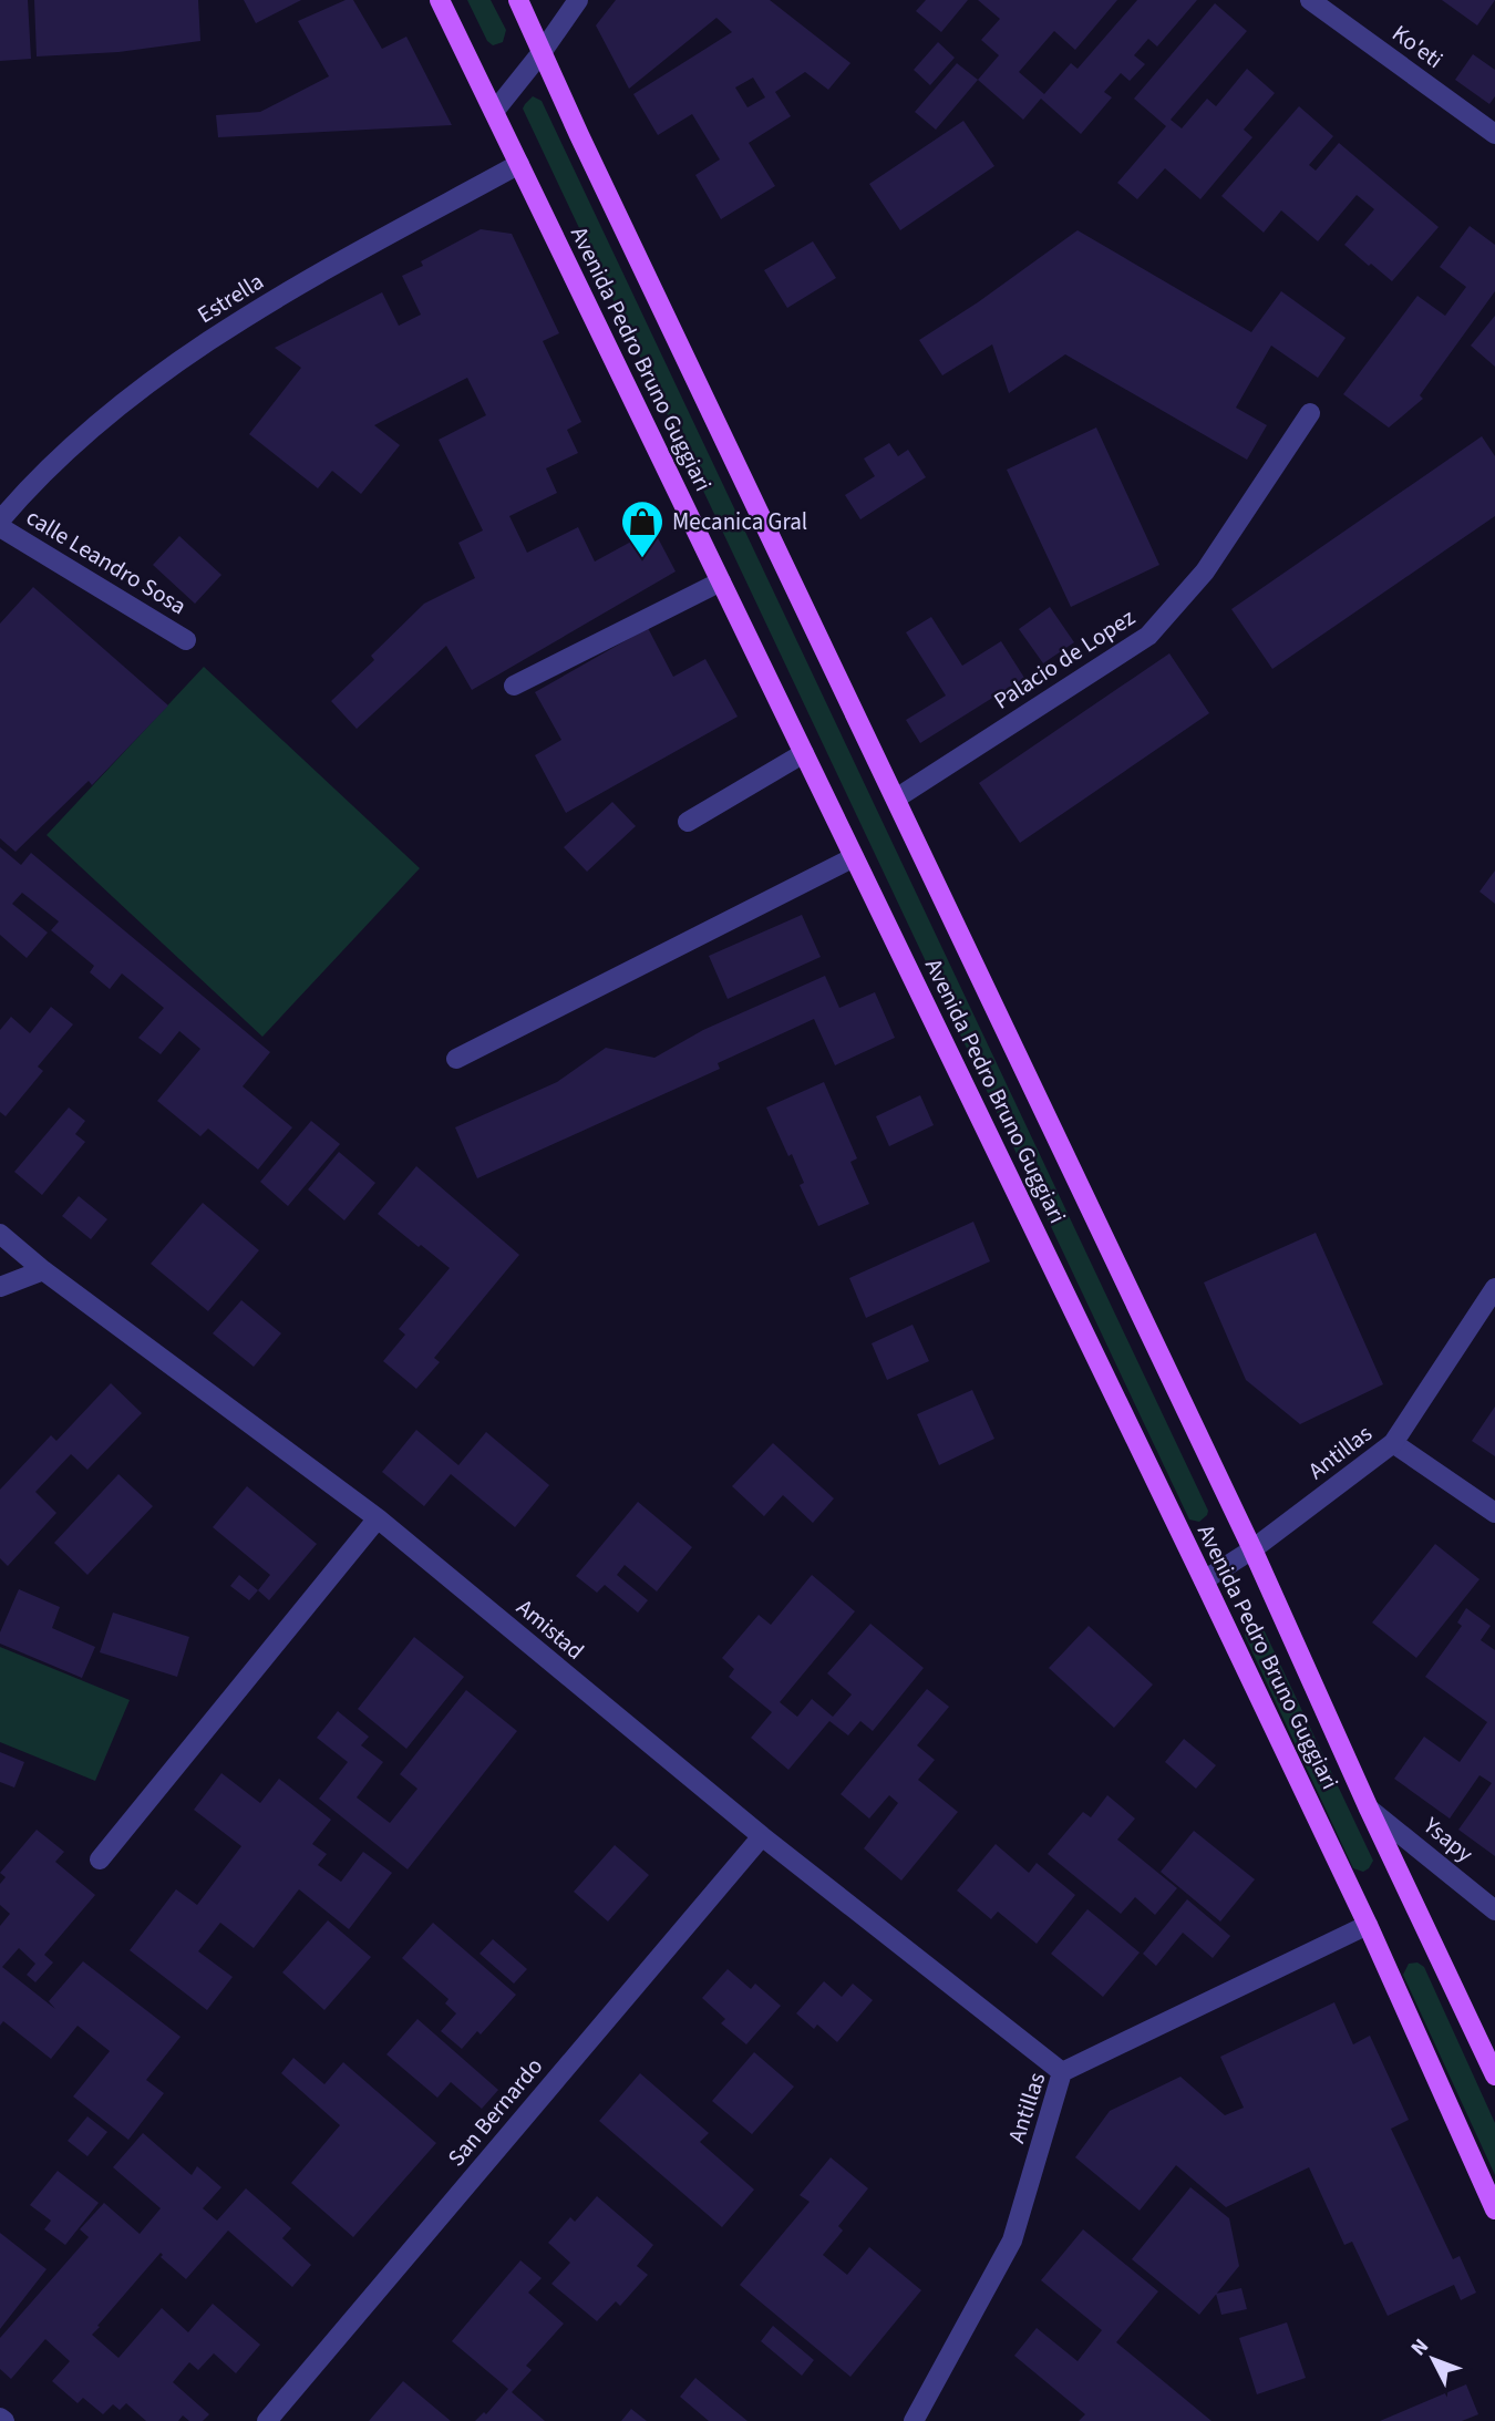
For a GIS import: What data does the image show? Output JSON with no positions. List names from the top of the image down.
{
  "streets": {
    "main road": ["Avenida Pedro Bruno Guggiari"],
    "street": [
      "Ko'eti",
      "Estrella",
      "calle Leandro Sosa",
      "Palacio de Lopez",
      "Antillas",
      "Amistad",
      "Ysapy",
      "San Bernardo"
    ]
  },
  "crossings": [
    ["Estrella", "Avenida Pedro Bruno Guggiari"],
    ["Avenida Pedro Bruno Guggiari", "Palacio de Lopez"],
    ["Avenida Pedro Bruno Guggiari", "Antillas"],
    ["Avenida Pedro Bruno Guggiari", "Ysapy"],
    ["Antillas", "Amistad"],
    ["Amistad", "San Bernardo"]
  ],
  "places": {
    "shop": ["Mecanica Gral"]
  },
  "north": "top left"
}
